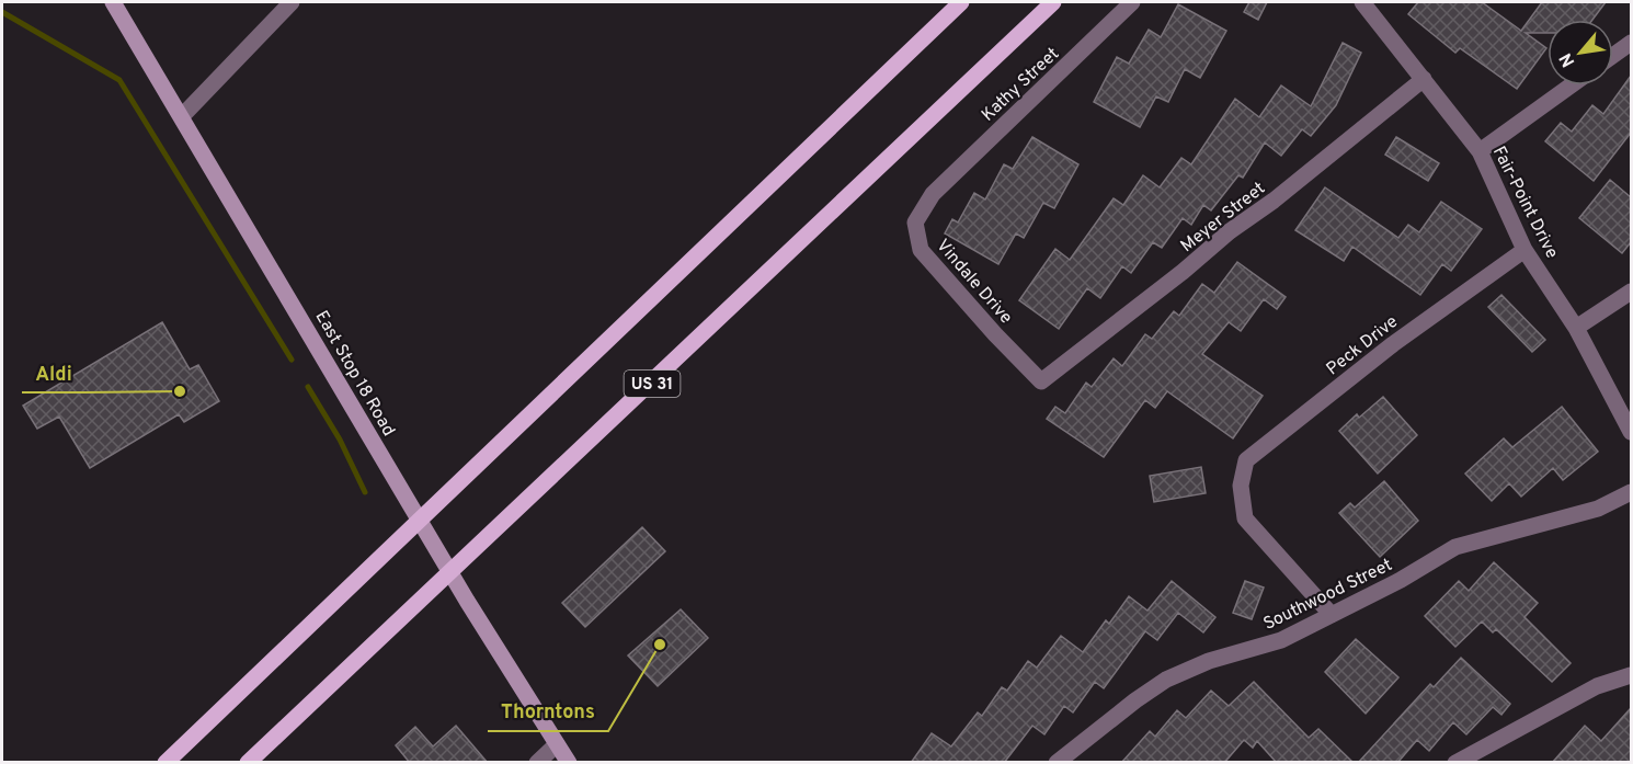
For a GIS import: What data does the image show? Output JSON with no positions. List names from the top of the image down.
{
  "streets": {
    "main road": ["US 31"],
    "street": [
      "Kathy Street",
      "Fair-Point Drive",
      "Meyer Street",
      "Vindale Drive",
      "Peck Drive",
      "East Stop 18 Road",
      "Southwood Street"
    ]
  },
  "crossings": [
    ["Kathy Street", "Vindale Drive"],
    ["Fair-Point Drive", "Meyer Street"],
    ["Fair-Point Drive", "Peck Drive"],
    ["Meyer Street", "Vindale Drive"],
    ["Peck Drive", "Southwood Street"],
    ["East Stop 18 Road", "US 31"]
  ],
  "places": ["Aldi", "Thorntons"],
  "north": "bottom left"
}
